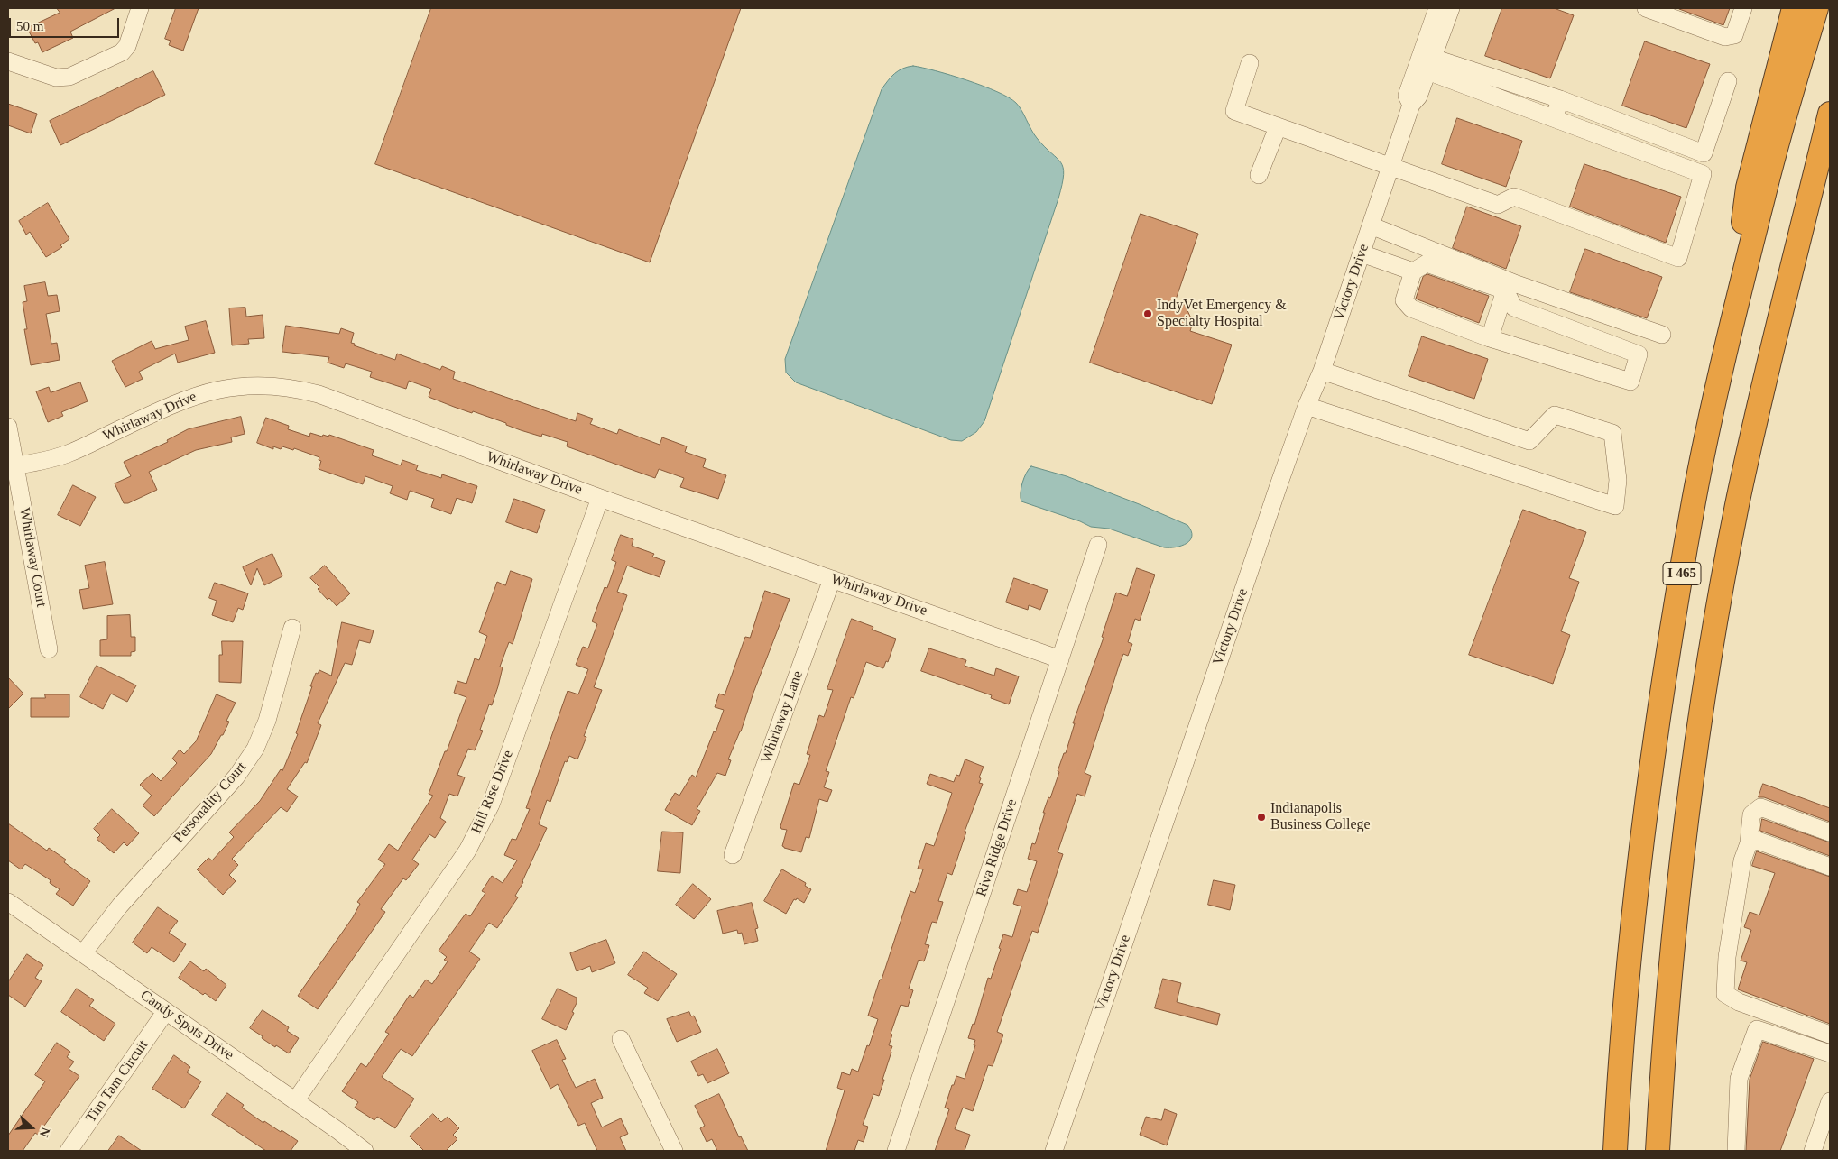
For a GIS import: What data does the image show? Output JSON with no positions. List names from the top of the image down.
{
  "streets": {
    "highway": ["I 465"],
    "street": [
      "Victory Drive",
      "Whirlaway Drive",
      "Whirlaway Court",
      "Whirlaway Lane",
      "Hill Rise Drive",
      "Personality Court",
      "Riva Ridge Drive",
      "Candy Spots Drive",
      "Tim Tam Circuit"
    ]
  },
  "crossings": [
    ["Whirlaway Drive", "Whirlaway Court"],
    ["Whirlaway Drive", "Whirlaway Lane"],
    ["Whirlaway Drive", "Hill Rise Drive"],
    ["Whirlaway Drive", "Riva Ridge Drive"],
    ["Hill Rise Drive", "Candy Spots Drive"],
    ["Personality Court", "Candy Spots Drive"],
    ["Candy Spots Drive", "Tim Tam Circuit"]
  ],
  "places": ["IndyVet Emergency & Specialty Hospital", "Indianapolis Business College"],
  "scale_bar": "50 m",
  "north": "right"
}
